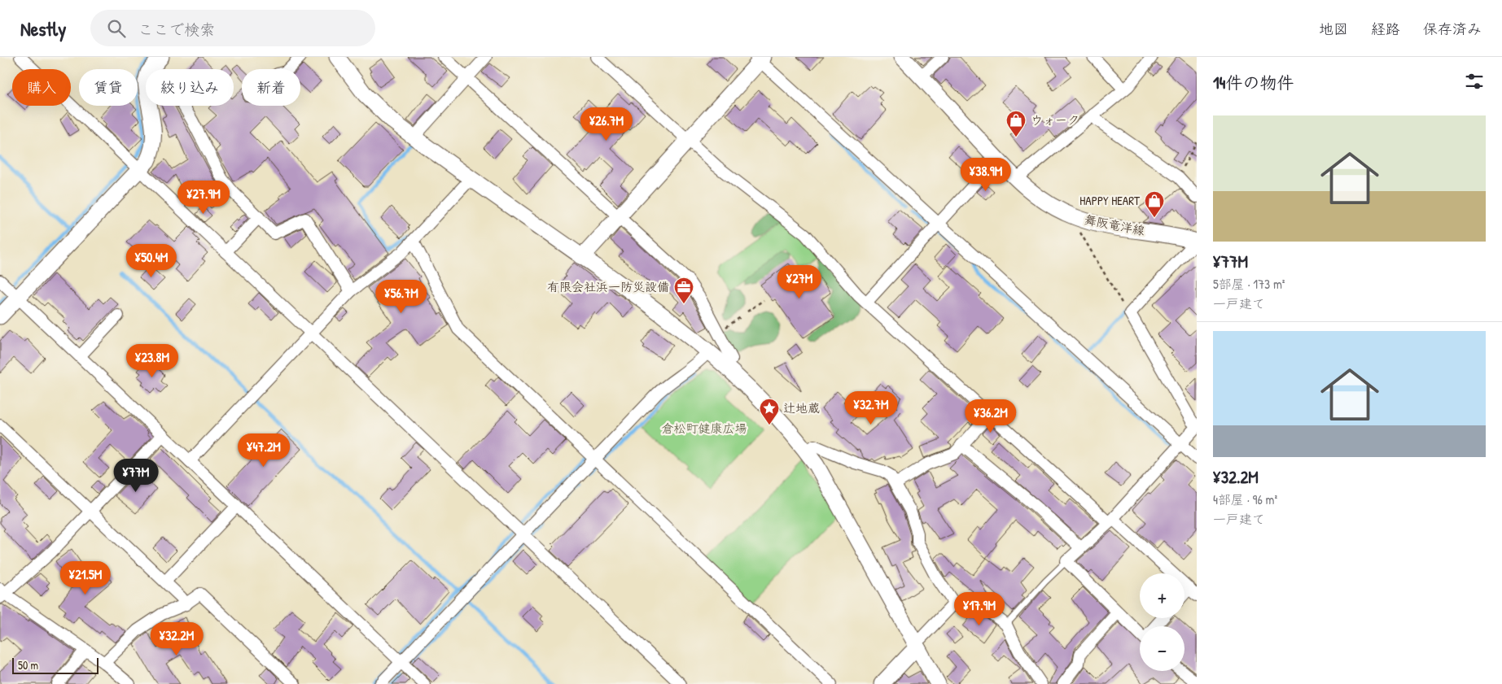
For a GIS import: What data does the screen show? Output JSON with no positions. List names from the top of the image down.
{
  "streets": {
    "street": ["舞阪竜洋線"]
  },
  "parks": ["倉松町健康広場"],
  "places": {
    "shop": ["ウォーク", "HAPPY HEART"],
    "office": ["有限会社浜一防災設備"],
    "place": ["辻地蔵"]
  },
  "scale_bar": "50 m",
  "page": {
    "header": "Nestly",
    "search": "ここで検索",
    "nav": ["地図", "経路", "保存済み"],
    "heading": "14件の物件",
    "chip": [
      "購入",
      "賃貸",
      "絞り込み",
      "新着"
    ],
    "list": [
      {
        "name": "¥77M",
        "note": "5部屋 · 173 m² · 一戸建て"
      },
      {
        "name": "¥32.2M",
        "note": "4部屋 · 96 m² · 一戸建て"
      }
    ],
    "price": [
      "¥26.7M",
      "¥38.9M",
      "¥27.9M",
      "¥50.4M",
      "¥27M",
      "¥56.7M",
      "¥23.8M",
      "¥32.7M",
      "¥36.2M",
      "¥47.2M",
      "¥77M",
      "¥21.5M",
      "¥17.9M",
      "¥32.2M"
    ],
    "map_buttons": ["+", "−"],
    "scale": "50 m"
  }
}
